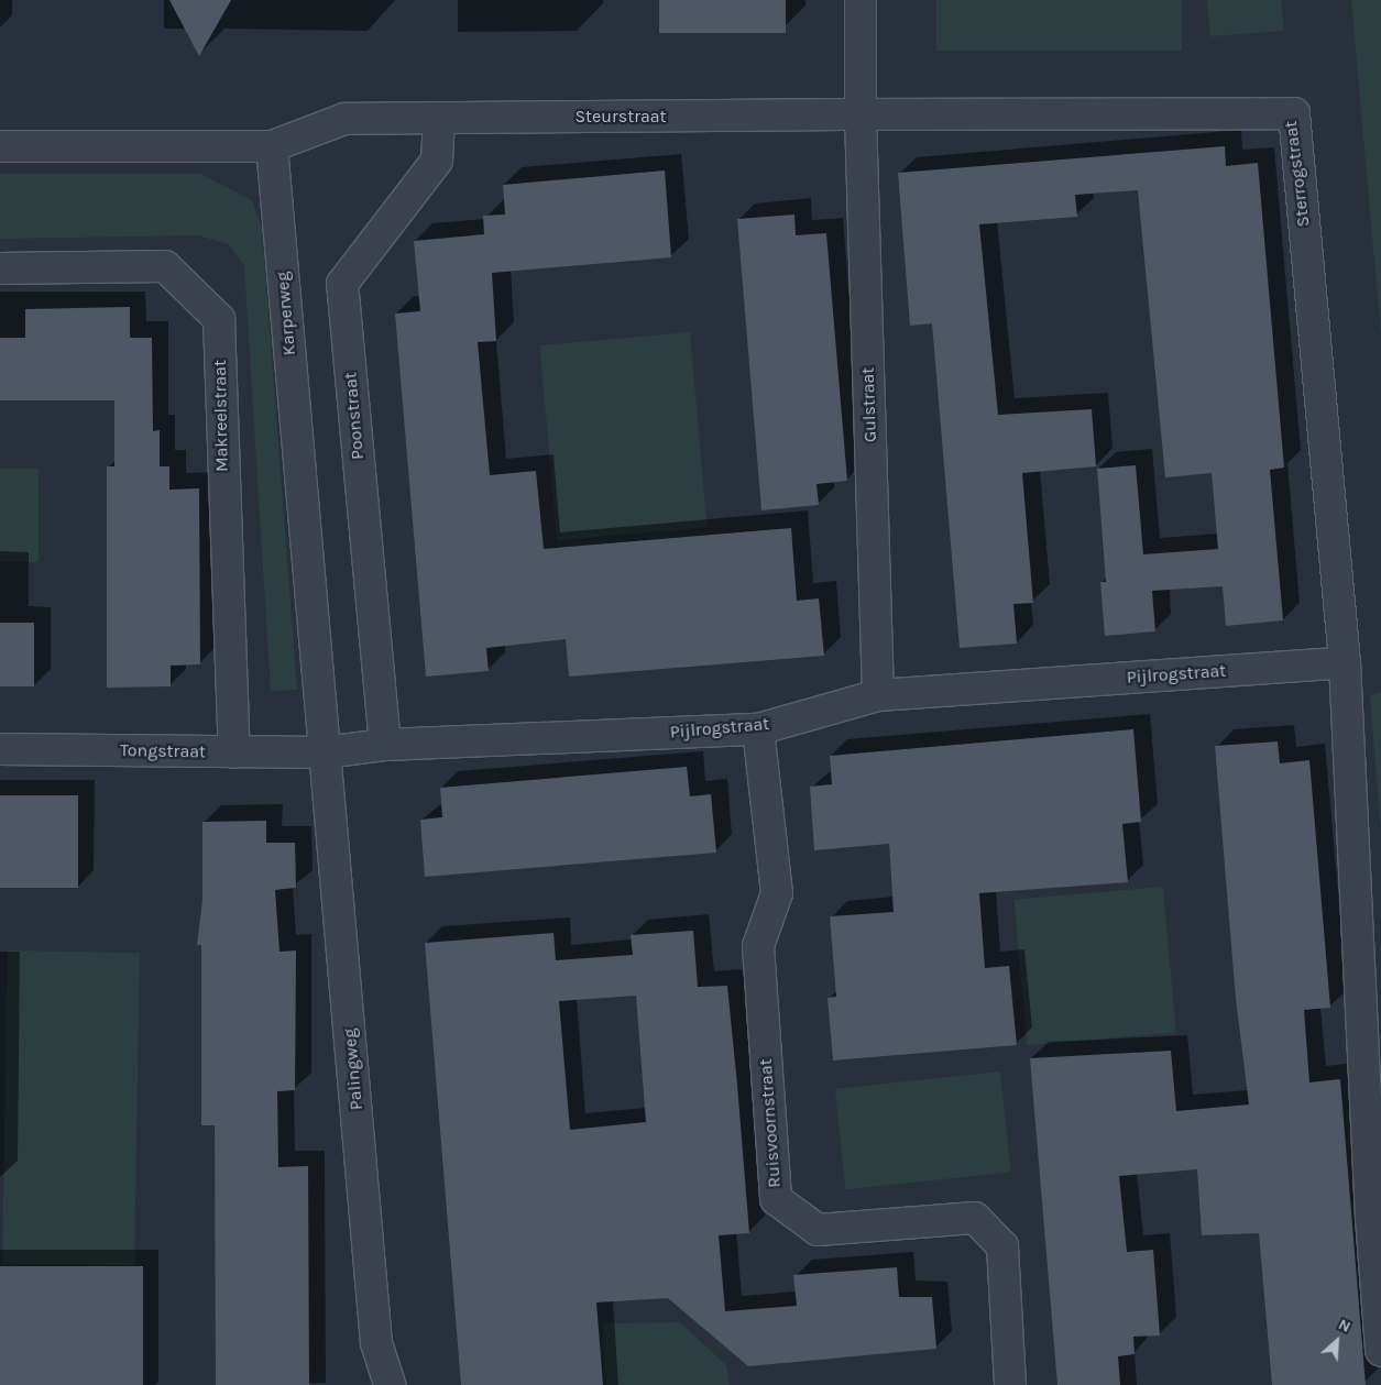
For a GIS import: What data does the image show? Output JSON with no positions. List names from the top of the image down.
{
  "streets": {
    "street": [
      "Steurstraat",
      "Sterrogstraat",
      "Karperweg",
      "Gulstraat",
      "Makreelstraat",
      "Poonstraat",
      "Pijlrogstraat",
      "Tongstraat",
      "Palingweg",
      "Ruisvoornstraat"
    ]
  },
  "crossings": [
    ["Steurstraat", "Sterrogstraat"],
    ["Steurstraat", "Karperweg"],
    ["Steurstraat", "Gulstraat"],
    ["Steurstraat", "Poonstraat"],
    ["Sterrogstraat", "Gulstraat"],
    ["Sterrogstraat", "Pijlrogstraat"],
    ["Karperweg", "Pijlrogstraat"],
    ["Karperweg", "Tongstraat"],
    ["Karperweg", "Palingweg"],
    ["Gulstraat", "Pijlrogstraat"],
    ["Makreelstraat", "Tongstraat"],
    ["Poonstraat", "Pijlrogstraat"],
    ["Pijlrogstraat", "Tongstraat"],
    ["Pijlrogstraat", "Palingweg"],
    ["Pijlrogstraat", "Ruisvoornstraat"],
    ["Tongstraat", "Palingweg"]
  ],
  "north": "top right"
}
